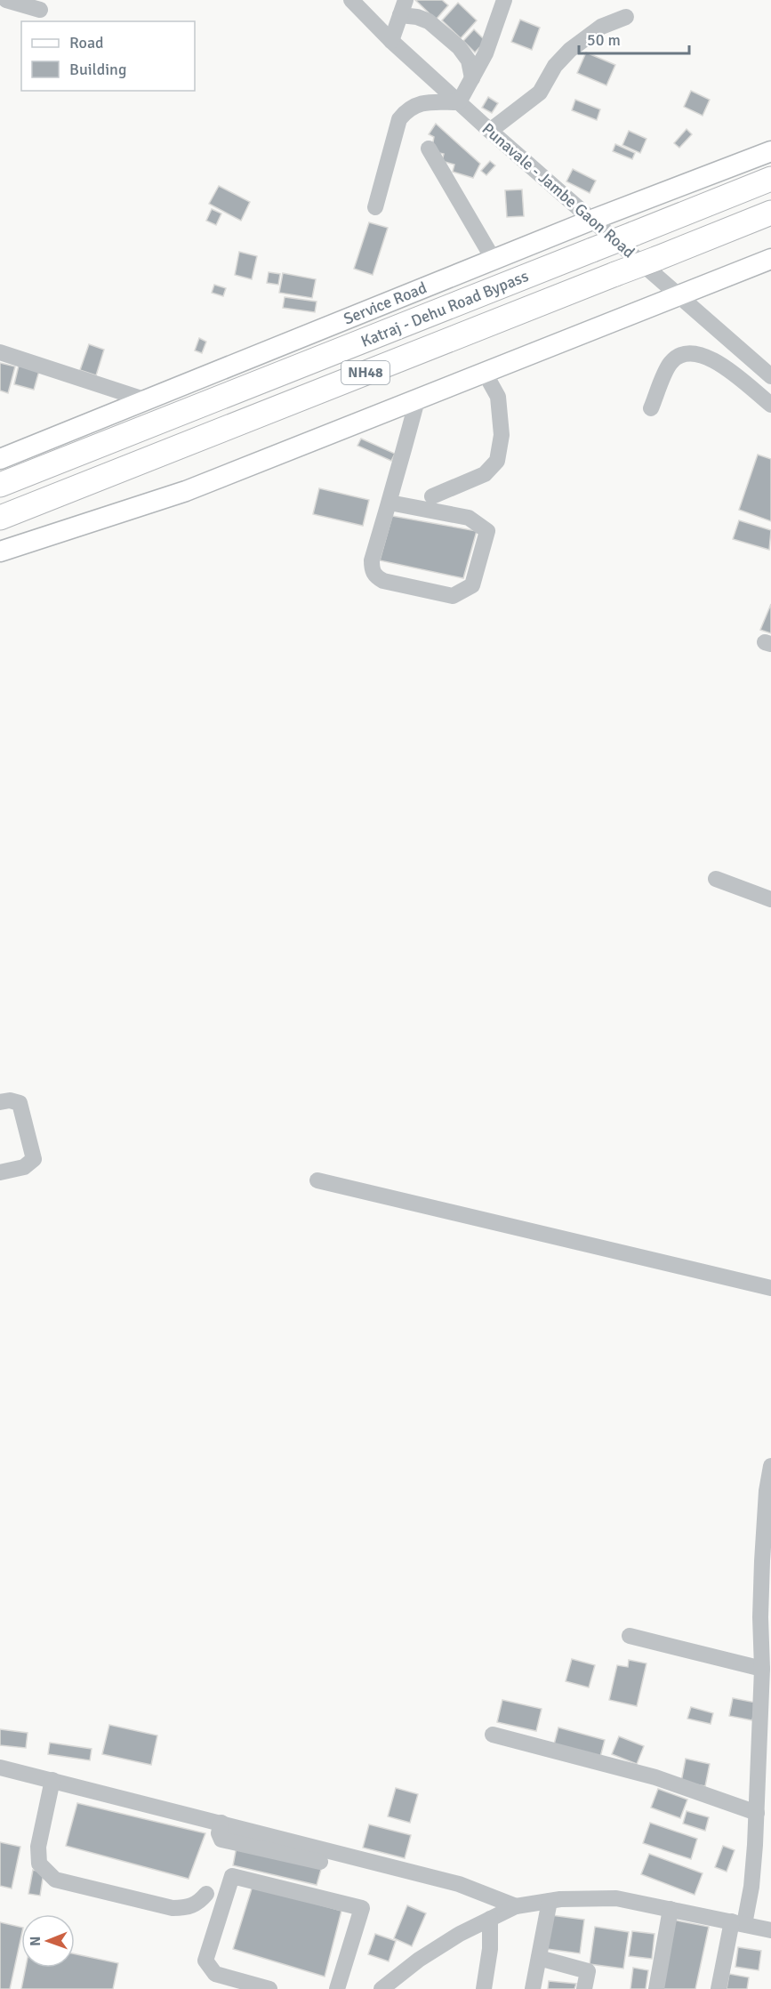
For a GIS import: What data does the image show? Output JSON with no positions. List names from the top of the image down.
{
  "streets": {
    "highway": ["Katraj - Dehu Road Bypass", "NH48"],
    "main road": ["Service Road"],
    "street": ["Punavale - Jambe Gaon Road"]
  },
  "crossings": [
    ["Punavale - Jambe Gaon Road", "Service Road"]
  ],
  "legend": ["Road", "Building"],
  "scale_bar": "50 m",
  "north": "left"
}
